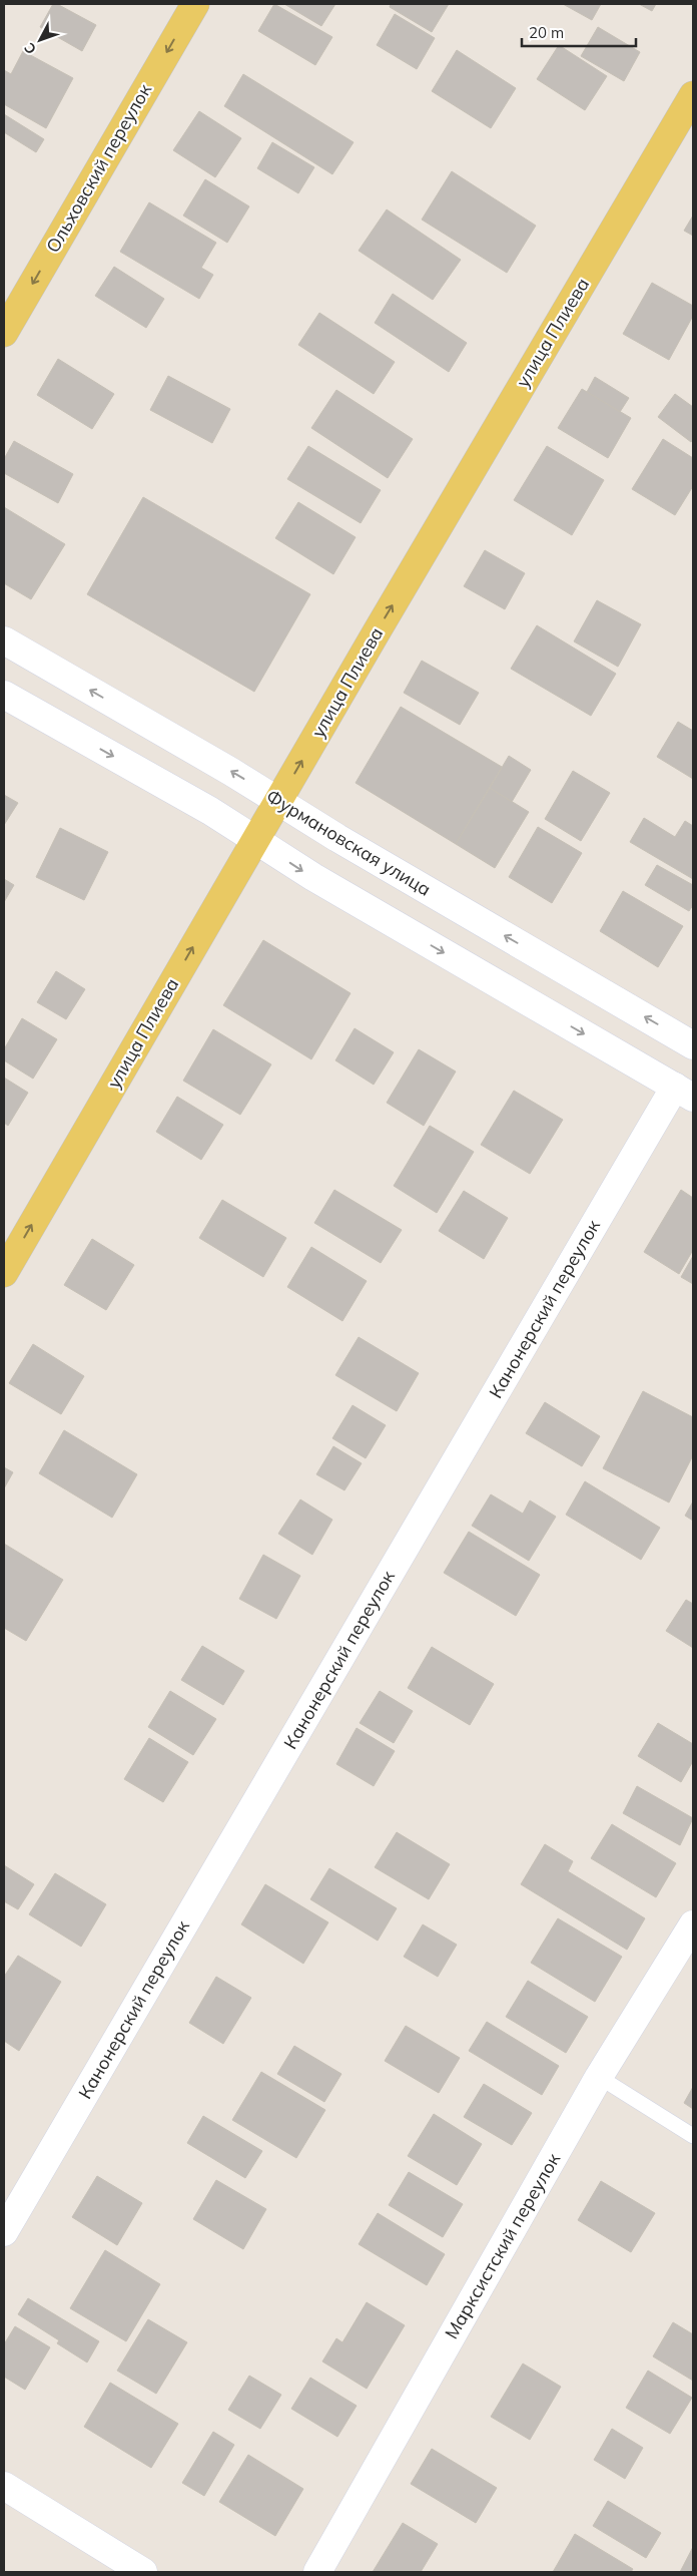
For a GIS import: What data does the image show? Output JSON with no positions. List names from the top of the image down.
{
  "streets": {
    "main road": ["Ольховский переулок", "улица Плиева"],
    "street": ["Фурмановская улица", "Канонерский переулок", "Марксистский переулок"]
  },
  "crossings": [
    ["улица Плиева", "Фурмановская улица"]
  ],
  "one_way": ["Ольховский переулок", "улица Плиева"],
  "scale_bar": "20 m",
  "north": "bottom left"
}
